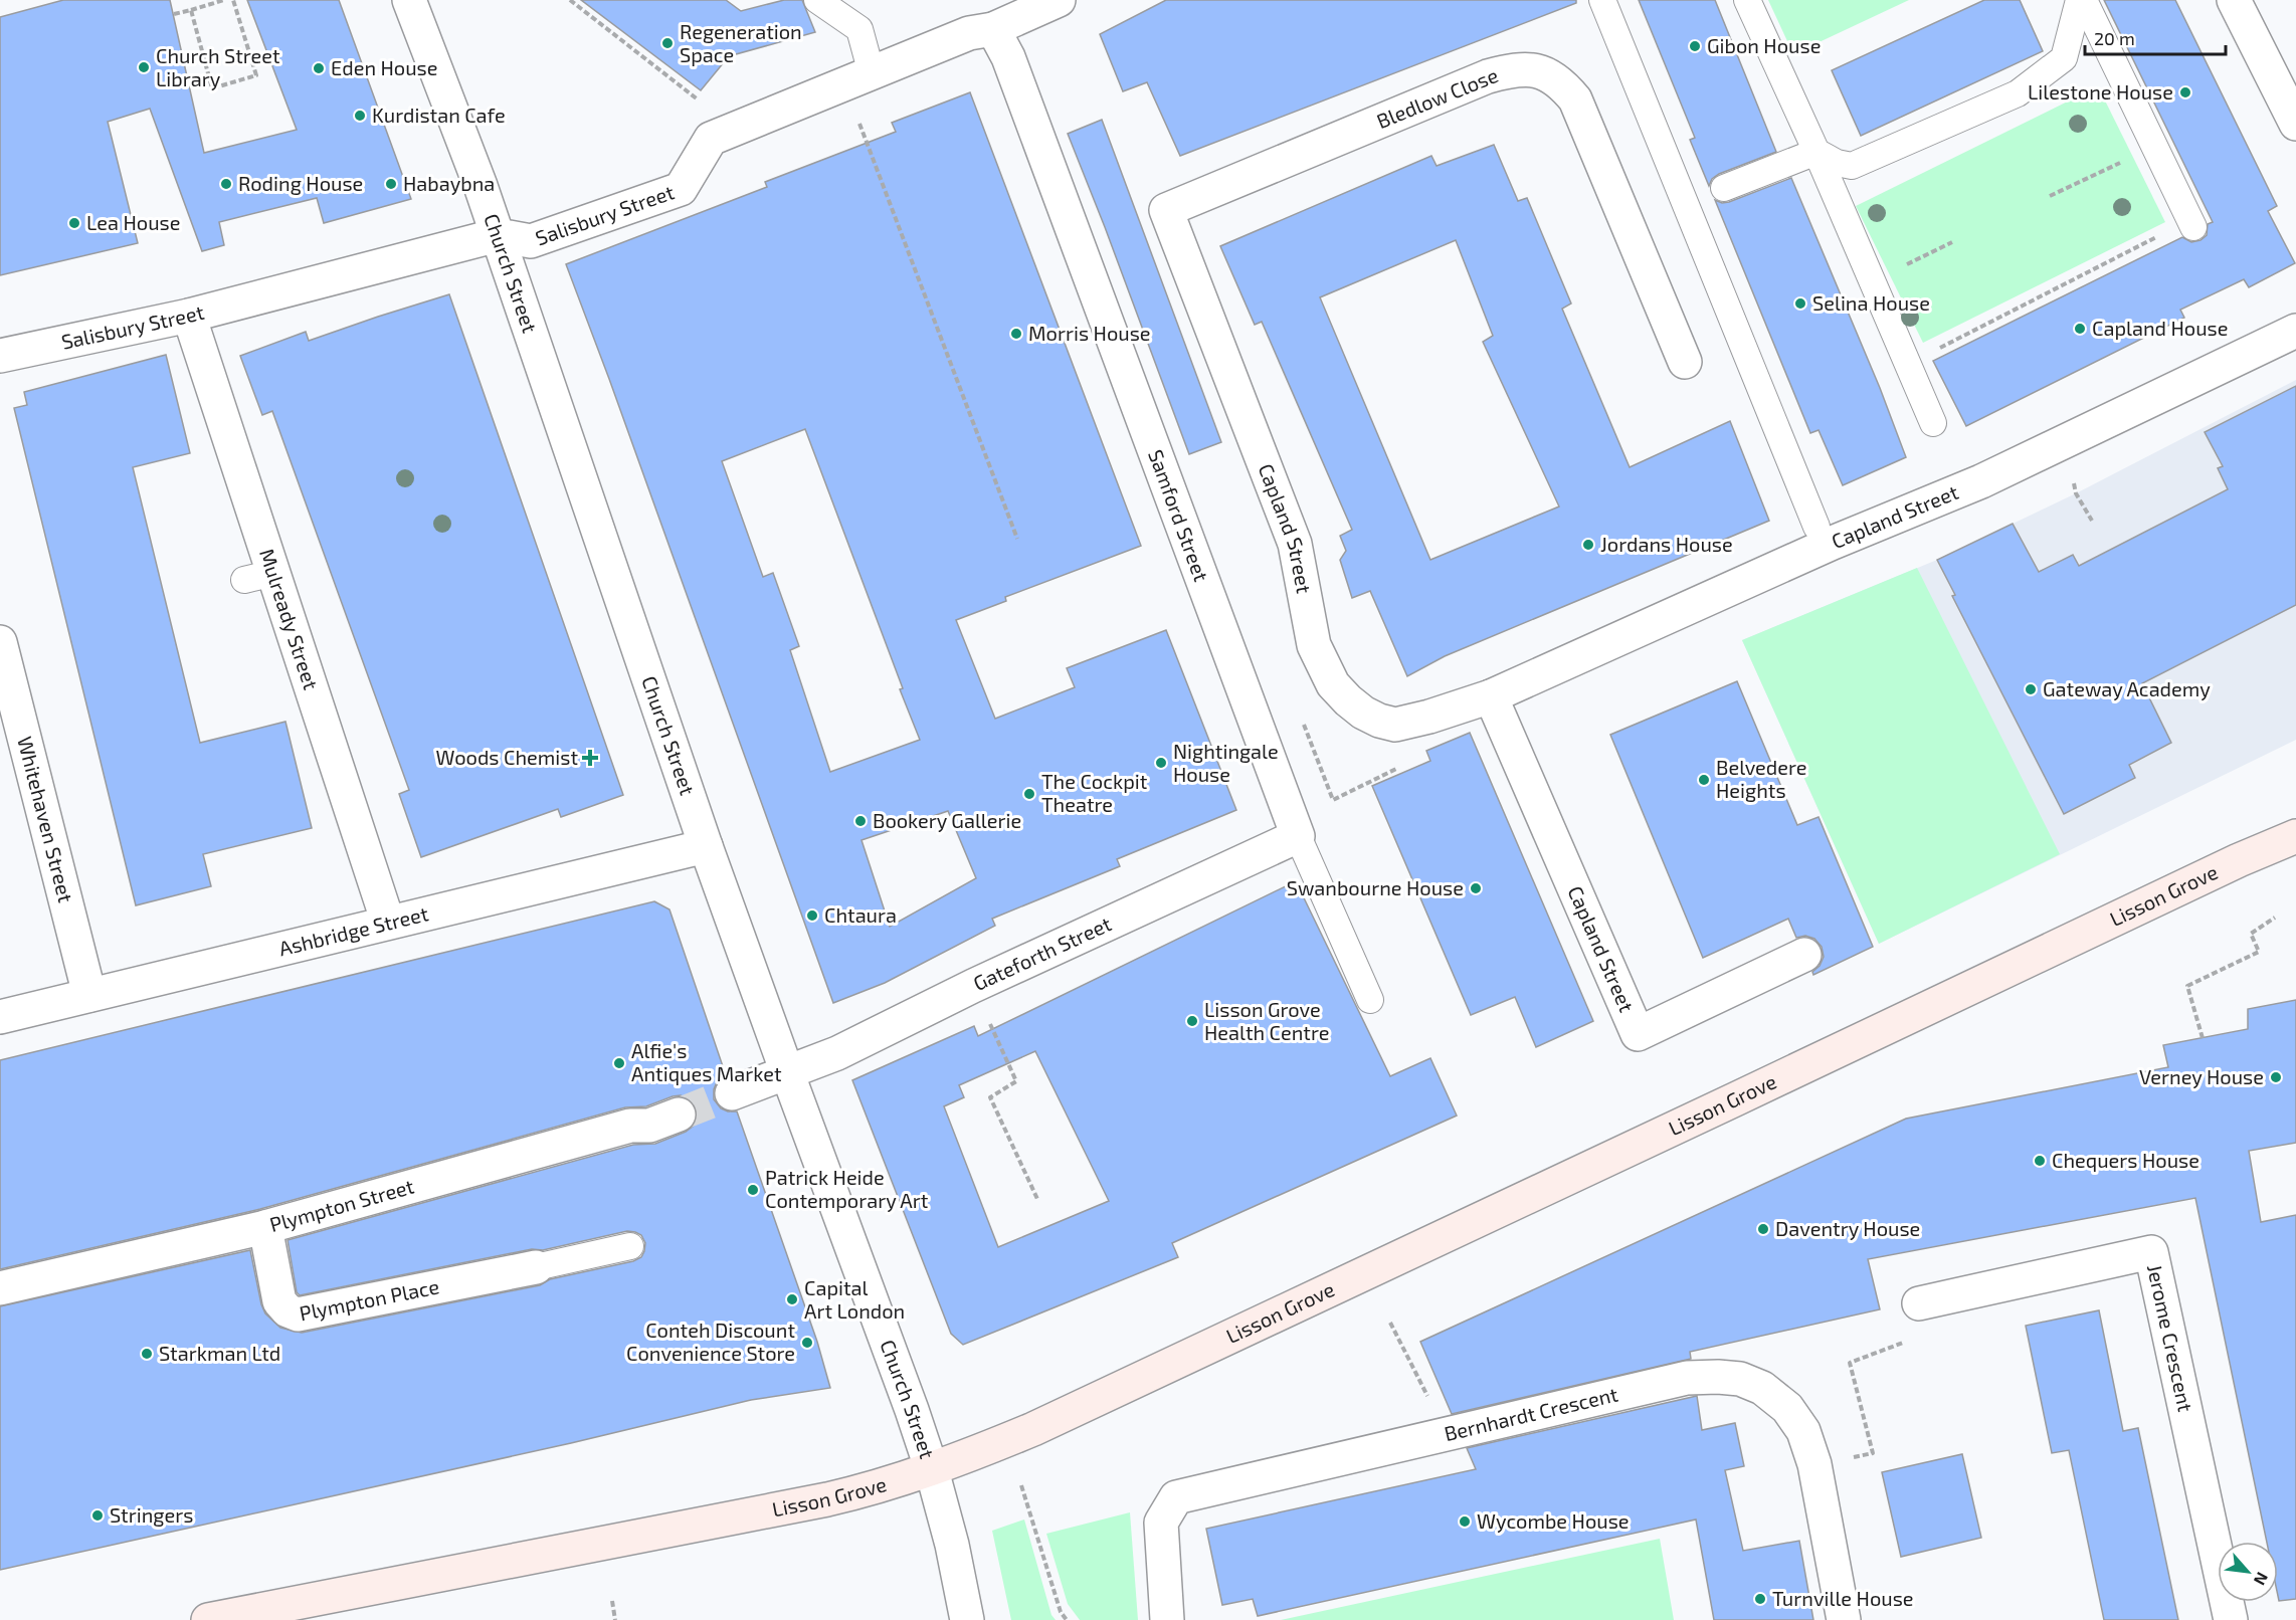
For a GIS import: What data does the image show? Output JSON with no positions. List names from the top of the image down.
{
  "streets": {
    "main road": ["Lisson Grove"],
    "street": [
      "Bledlow Close",
      "Salisbury Street",
      "Church Street",
      "Samford Street",
      "Capland Street",
      "Mulready Street",
      "Whitehaven Street",
      "Ashbridge Street",
      "Gateforth Street",
      "Plympton Street",
      "Plympton Place",
      "Jerome Crescent",
      "Bernhardt Crescent"
    ]
  },
  "crossings": [
    ["Bledlow Close", "Capland Street"],
    ["Salisbury Street", "Church Street"],
    ["Salisbury Street", "Samford Street"],
    ["Salisbury Street", "Mulready Street"],
    ["Church Street", "Lisson Grove"],
    ["Church Street", "Ashbridge Street"],
    ["Church Street", "Gateforth Street"],
    ["Samford Street", "Gateforth Street"],
    ["Mulready Street", "Ashbridge Street"],
    ["Whitehaven Street", "Ashbridge Street"],
    ["Plympton Street", "Plympton Place"]
  ],
  "places": {
    "other": [
      "Regeneration Space",
      "Gibon House",
      "Church Street Library",
      "Eden House",
      "Lilestone House",
      "Kurdistan Cafe",
      "Roding House",
      "Habaybna",
      "Lea House",
      "Selina House",
      "Capland House",
      "Morris House",
      "Jordans House",
      "Gateway Academy",
      "Nightingale House",
      "Belvedere Heights",
      "The Cockpit Theatre",
      "Bookery Gallerie",
      "Swanbourne House",
      "Chtaura",
      "Lisson Grove Health Centre",
      "Alfie's Antiques Market",
      "Verney House",
      "Chequers House",
      "Patrick Heide Contemporary Art",
      "Daventry House",
      "Capital Art London",
      "Conteh Discount Convenience Store",
      "Starkman Ltd",
      "Stringers",
      "Wycombe House",
      "Turnville House"
    ],
    "health": ["Woods Chemist"]
  },
  "scale_bar": "20 m",
  "north": "bottom right"
}
